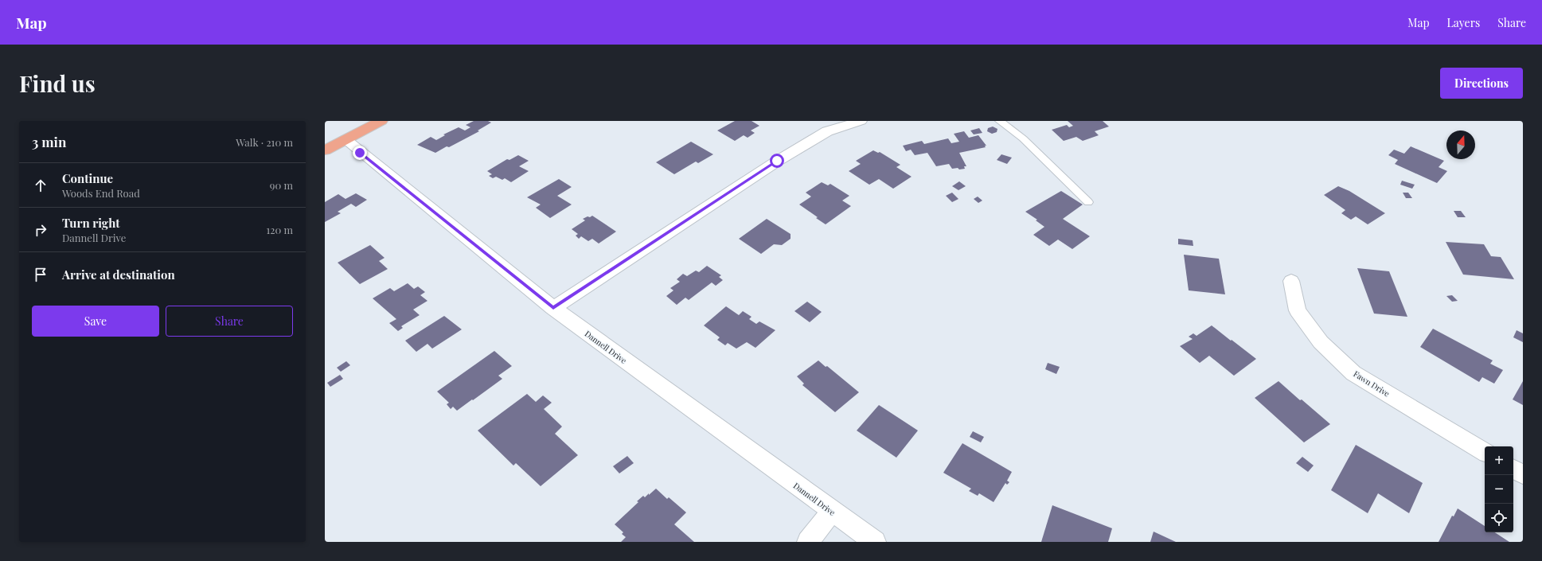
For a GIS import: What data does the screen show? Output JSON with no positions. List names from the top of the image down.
{
  "streets": {
    "street": ["Dannell Drive", "Fawn Drive"]
  },
  "north": "top",
  "page": {
    "header": "Map",
    "nav": ["Map", "Layers", "Share"],
    "buttons": [
      "Directions",
      ["Save", "Share"]
    ],
    "title": "Find us",
    "heading": ["3 min", "Walk · 210 m"],
    "list": [
      ["Continue", "Woods End Road", "90 m"],
      ["Turn right", "Dannell Drive", "120 m"],
      "Arrive at destination"
    ],
    "map_buttons": ["+", "−"]
  }
}
